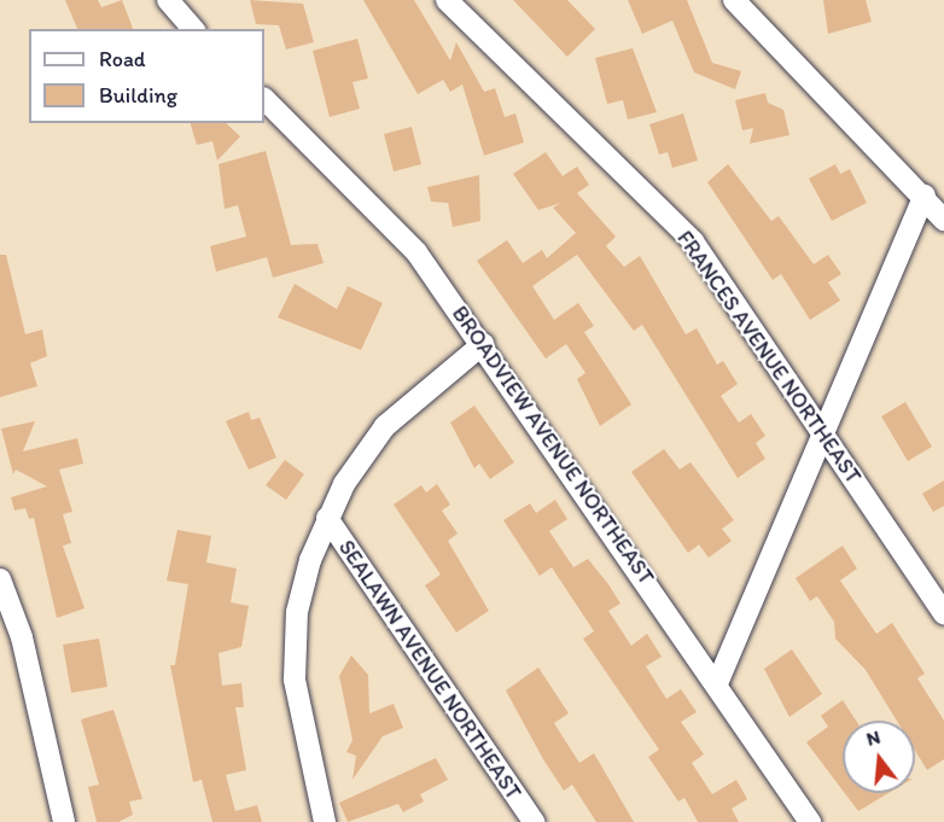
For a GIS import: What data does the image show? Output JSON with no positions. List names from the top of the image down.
{
  "streets": {
    "street": ["FRANCES AVENUE NORTHEAST", "BROADVIEW AVENUE NORTHEAST", "SEALAWN AVENUE NORTHEAST"]
  },
  "legend": ["Road", "Building"],
  "north": "top"
}
